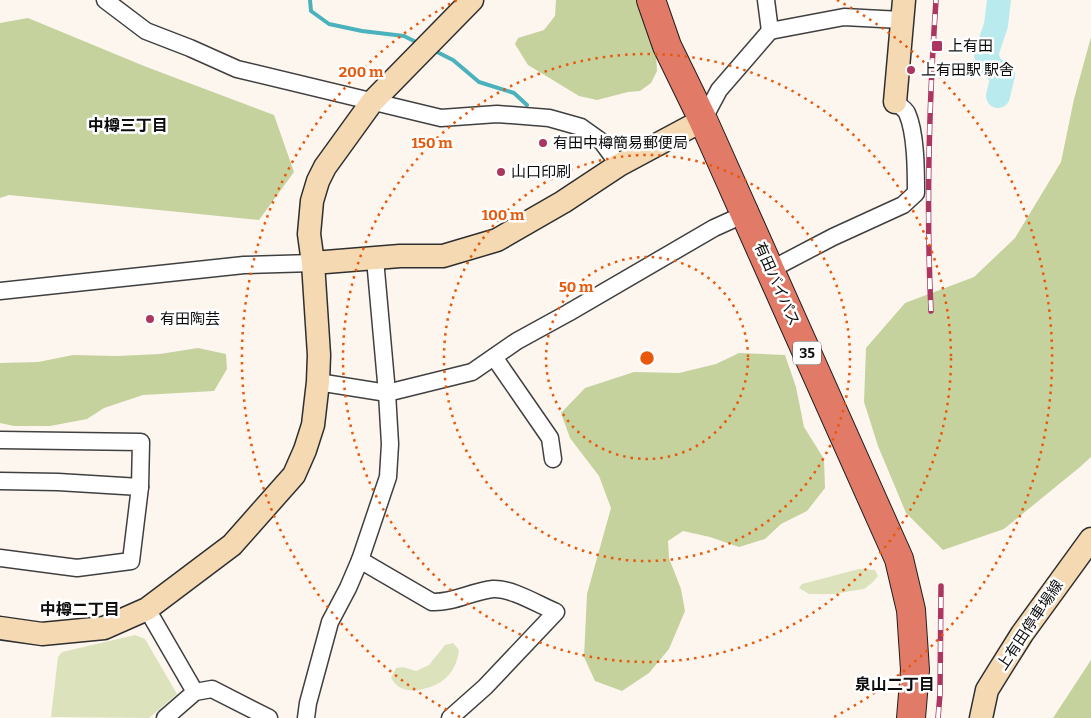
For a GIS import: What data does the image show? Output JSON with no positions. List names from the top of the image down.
{
  "streets": {
    "highway": ["有田バイパス", "35"],
    "main road": ["上有田停車場線"]
  },
  "districts": ["中樽三丁目", "中樽二丁目", "泉山二丁目"],
  "places": {
    "transit": ["上有田"],
    "other": [
      "上有田駅 駅舎",
      "有田中樽簡易郵便局",
      "山口印刷",
      "有田陶芸"
    ]
  },
  "rings": [
    "200 m",
    "150 m",
    "100 m",
    "50 m"
  ]
}
